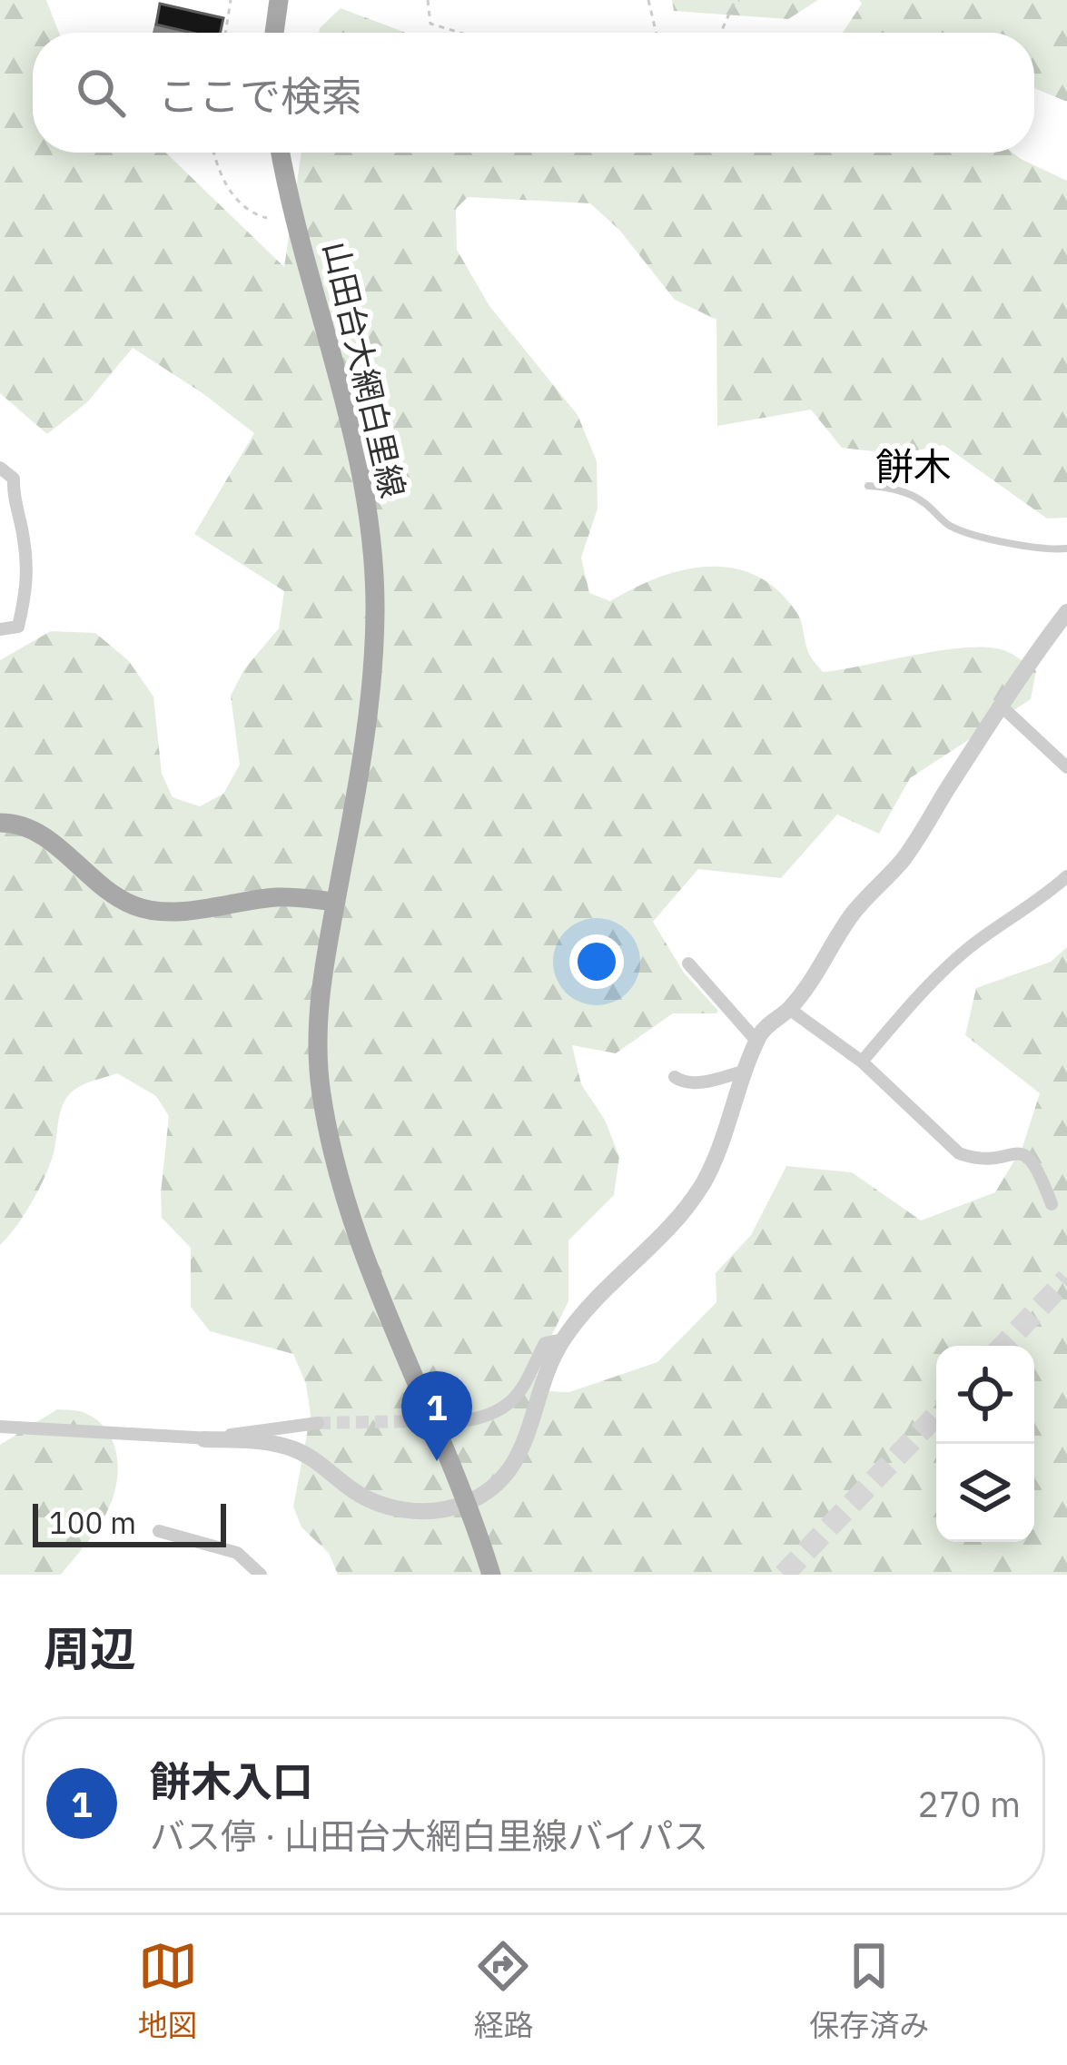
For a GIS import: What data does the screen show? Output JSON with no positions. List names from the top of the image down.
{
  "streets": {
    "main road": ["山田台大網白里線"]
  },
  "districts": ["餅木"],
  "scale_bar": "100 m",
  "page": {
    "search": "ここで検索",
    "pins": "1",
    "scale": "100 m",
    "heading": "周辺",
    "list": [
      {
        "mark": "1",
        "name": "餅木入口",
        "note": "バス停 · 山田台大網白里線バイパス",
        "value": "270 m"
      }
    ],
    "nav": ["地図", "経路", "保存済み"]
  }
}
